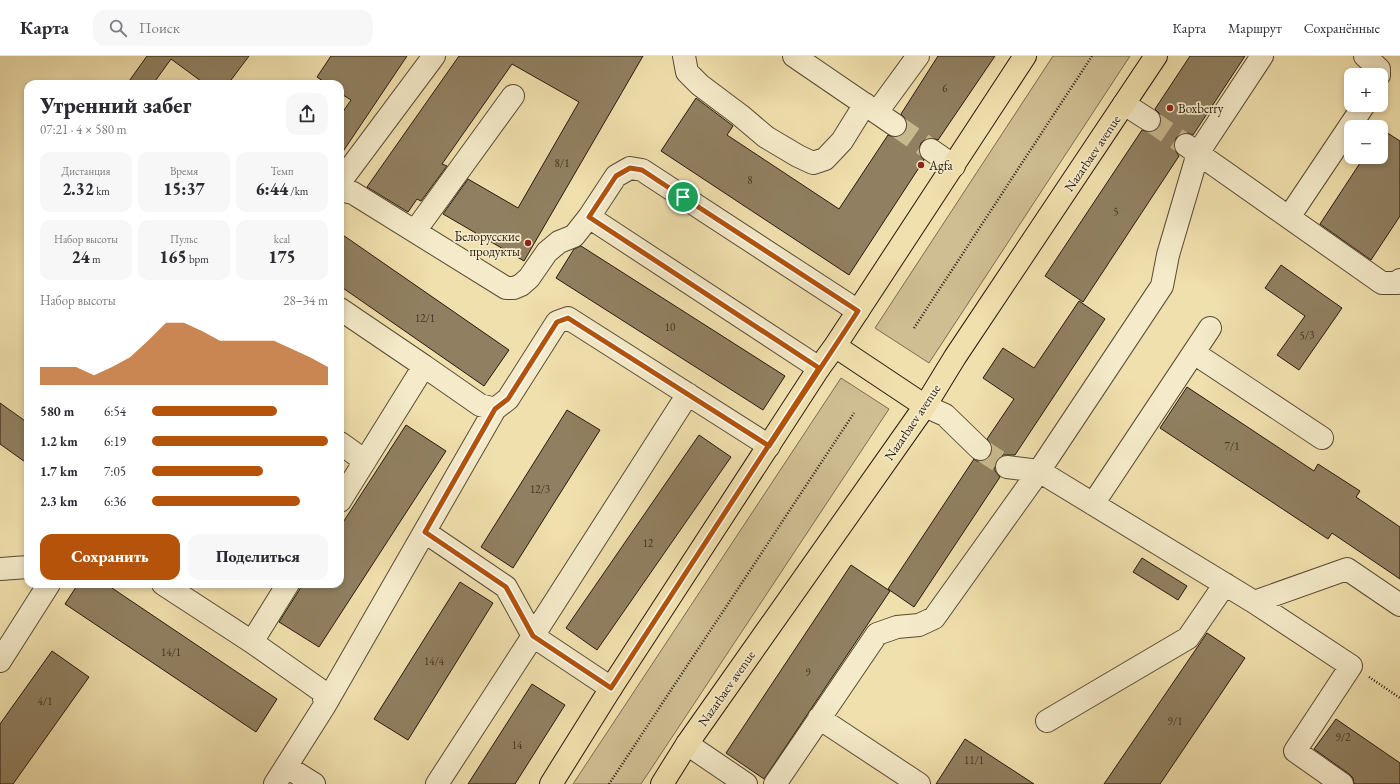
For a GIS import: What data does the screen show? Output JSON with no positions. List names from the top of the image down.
{
  "streets": {
    "main road": ["Nazarbaev avenue"]
  },
  "places": ["Boxberry", "Agfa", "Белорусские продукты"],
  "house_numbers": [
    "6",
    "8/1",
    "8",
    "5",
    "12/1",
    "10",
    "5/3",
    "7/1",
    "12/3",
    "12",
    "14/1",
    "14/4",
    "9",
    "4/1",
    "9/1",
    "9/2",
    "14",
    "11/1"
  ],
  "page": {
    "header": "Карта",
    "search": "Поиск",
    "nav": ["Карта", "Маршрут", "Сохранённые"],
    "map_buttons": ["+", "−"],
    "heading": ["Утренний забег", "07:21 · 4 × 580 m"],
    "stats": [
      ["Дистанция", "2.32 km"],
      ["Время", "15:37"],
      ["Темп", "6:44 /km"],
      ["Набор высоты", "24 m"],
      ["Пульс", "165 bpm"],
      ["kcal", "175"]
    ],
    "chart": ["Набор высоты", "28–34 m"],
    "list": [
      {
        "name": "580 m",
        "note": "6:54"
      },
      {
        "name": "1.2 km",
        "note": "6:19"
      },
      {
        "name": "1.7 km",
        "note": "7:05"
      },
      {
        "name": "2.3 km",
        "note": "6:36"
      }
    ],
    "buttons": ["Сохранить", "Поделиться"]
  }
}
